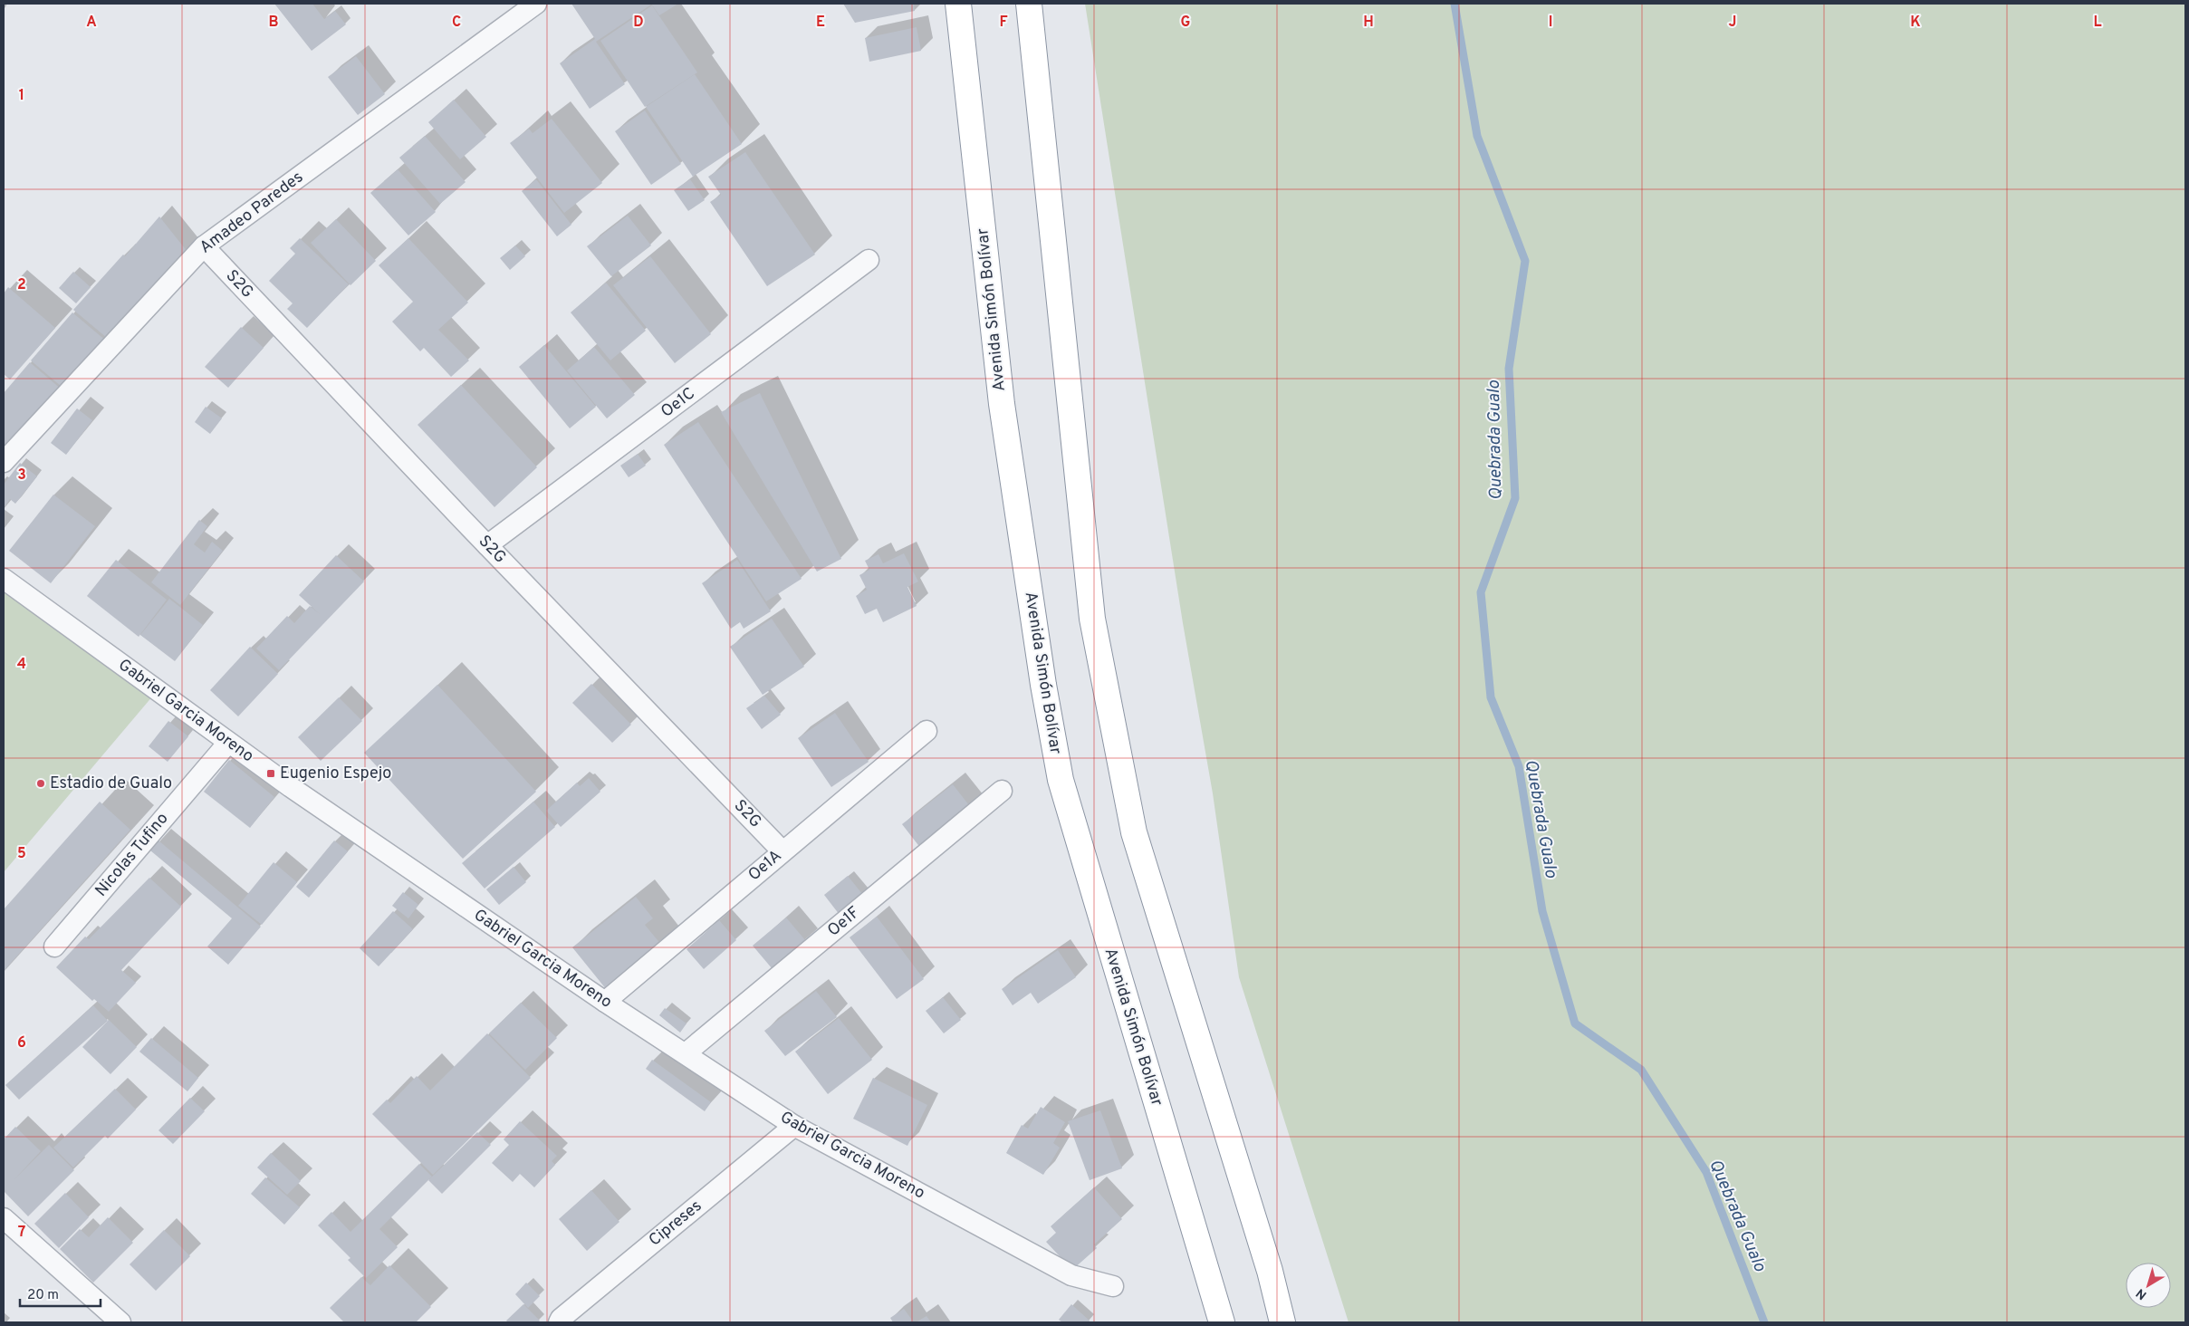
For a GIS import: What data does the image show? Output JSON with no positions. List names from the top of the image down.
{
  "streets": {
    "highway": ["Avenida Simón Bolívar"],
    "street": [
      "Amadeo Paredes",
      "S2G",
      "Oe1C",
      "Gabriel Garcia Moreno",
      "Nicolas Tufino",
      "Oe1A",
      "Oe1F",
      "Cipreses"
    ]
  },
  "crossings": [
    ["Amadeo Paredes", "S2G"],
    ["S2G", "Oe1C"],
    ["S2G", "Oe1A"],
    ["Gabriel Garcia Moreno", "Nicolas Tufino"],
    ["Gabriel Garcia Moreno", "Oe1A"],
    ["Gabriel Garcia Moreno", "Oe1F"],
    ["Gabriel Garcia Moreno", "Cipreses"]
  ],
  "water": ["Quebrada Gualo"],
  "places": {
    "transit": ["Eugenio Espejo"],
    "other": ["Estadio de Gualo"]
  },
  "scale_bar": "20 m",
  "north": "bottom left",
  "grid": {
    "columns": [
      "A",
      "B",
      "C",
      "D",
      "E",
      "F",
      "G",
      "H",
      "I",
      "J",
      "K",
      "L"
    ],
    "rows": [
      "1",
      "2",
      "3",
      "4",
      "5",
      "6",
      "7"
    ]
  }
}
